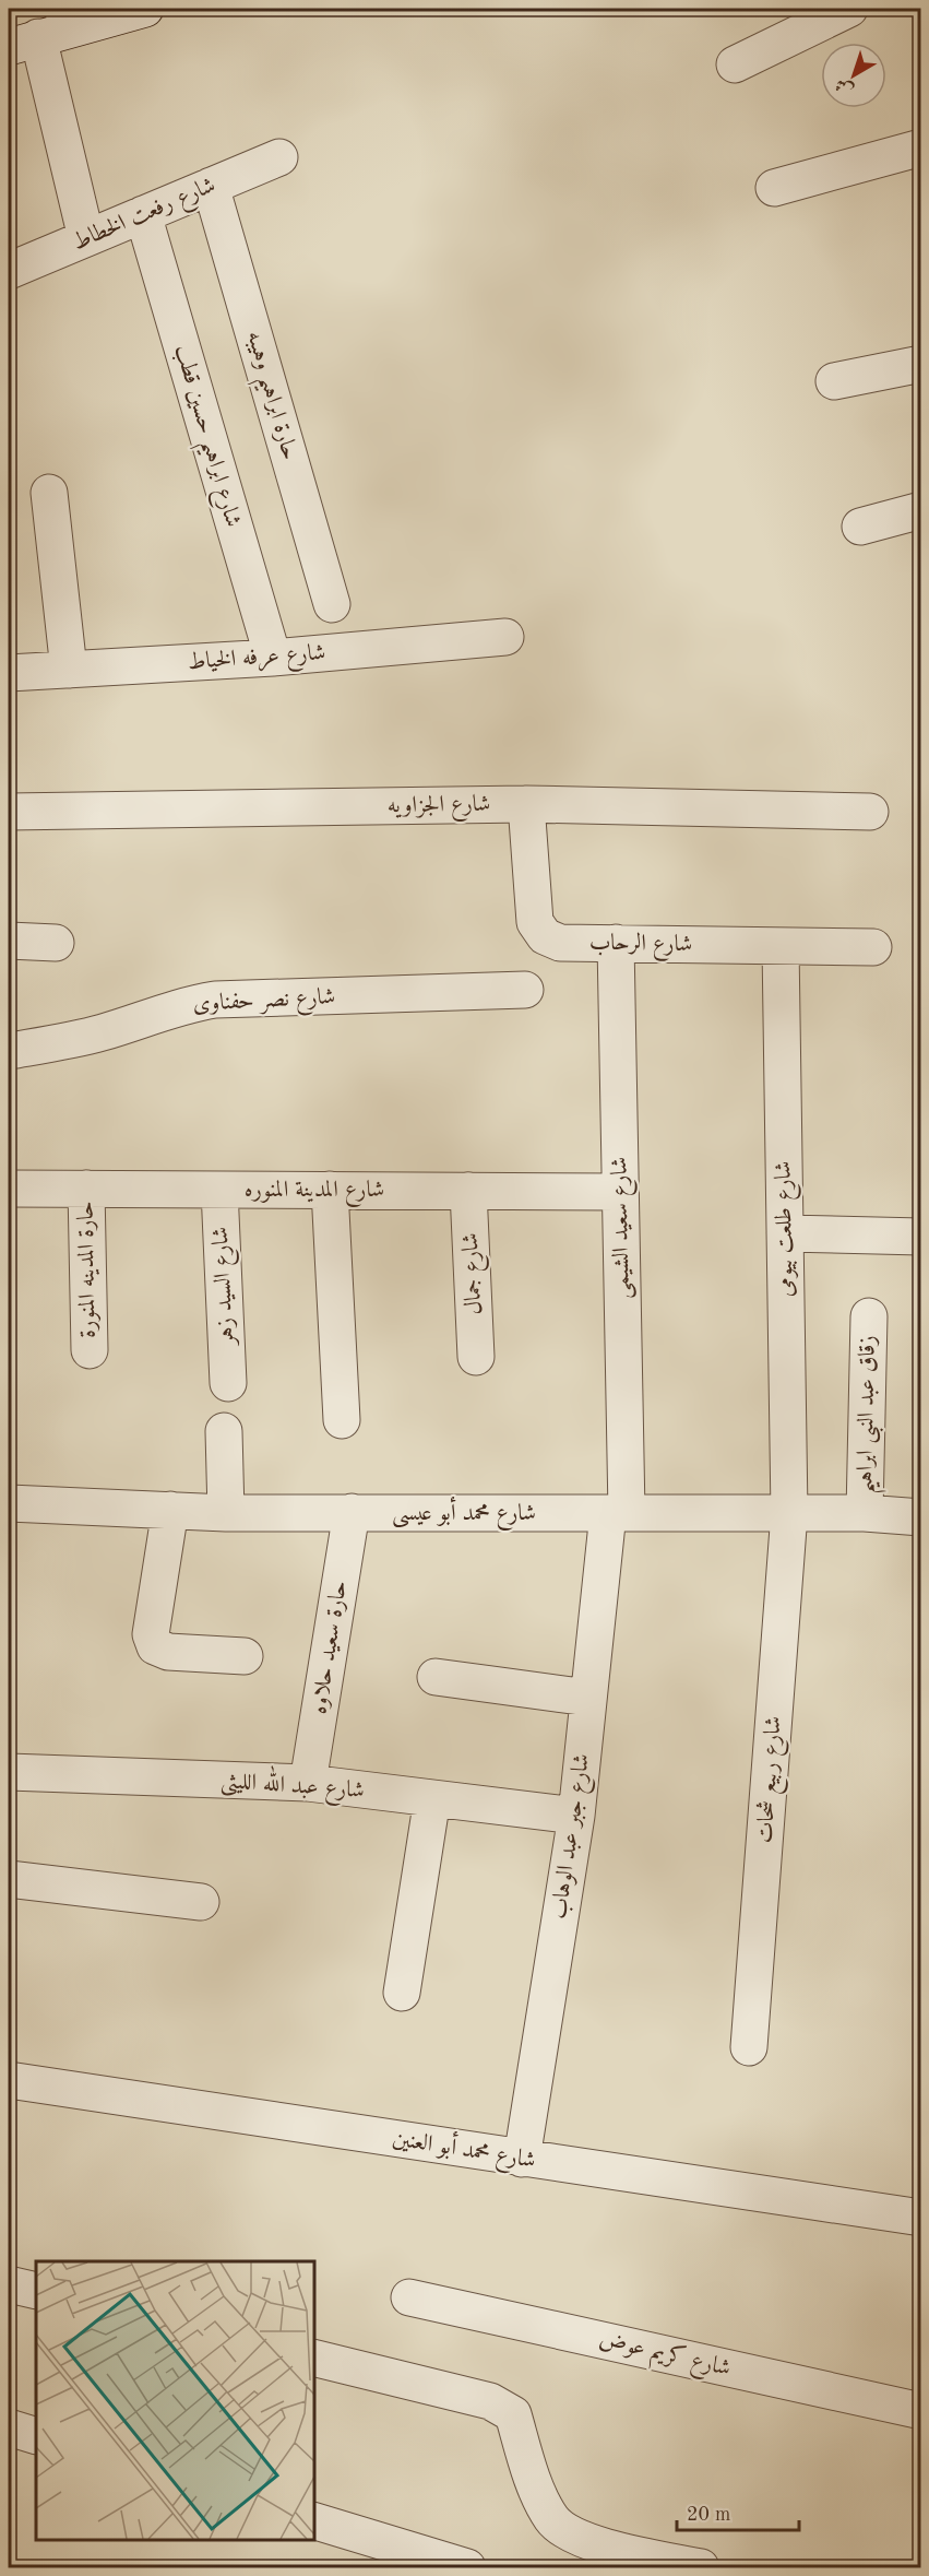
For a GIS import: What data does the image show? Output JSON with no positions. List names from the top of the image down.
{
  "streets": {
    "street": [
      "شارع رفعت الخطاط",
      "حارة ابراهيم وهيبه",
      "شارع ابراهيم حسين قطب",
      "شارع عرفه الخياط",
      "شارع الجزاويه",
      "شارع الرحاب",
      "شارع نصر حفناوى",
      "شارع المدينة المنوره",
      "شارع سعيد الشيمى",
      "شارع طلعت بيومى",
      "حارة المدينه المنورة",
      "شارع جمال",
      "شارع السيد زهر",
      "زقاق عبد النبى ابراهيم",
      "شارع محمد أبو عيسى",
      "حارة سعيد حلاوه",
      "شارع ربيع شحات",
      "شارع عبد الله الليثى",
      "شارع جبر عبد الوهاب",
      "شارع محمد أبو العنين",
      "شارع كريم عوض"
    ]
  },
  "crossings": [
    ["شارع رفعت الخطاط", "حارة ابراهيم وهيبه"],
    ["شارع رفعت الخطاط", "شارع ابراهيم حسين قطب"],
    ["شارع ابراهيم حسين قطب", "شارع عرفه الخياط"],
    ["شارع الجزاويه", "شارع الرحاب"],
    ["شارع الرحاب", "شارع سعيد الشيمى"],
    ["شارع الرحاب", "شارع طلعت بيومى"],
    ["شارع المدينة المنوره", "شارع سعيد الشيمى"],
    ["شارع المدينة المنوره", "حارة المدينه المنورة"],
    ["شارع المدينة المنوره", "شارع جمال"],
    ["شارع المدينة المنوره", "شارع السيد زهر"],
    ["شارع سعيد الشيمى", "شارع محمد أبو عيسى"],
    ["شارع سعيد الشيمى", "شارع جبر عبد الوهاب"],
    ["شارع طلعت بيومى", "شارع محمد أبو عيسى"],
    ["شارع طلعت بيومى", "شارع ربيع شحات"],
    ["زقاق عبد النبى ابراهيم", "شارع محمد أبو عيسى"],
    ["شارع محمد أبو عيسى", "حارة سعيد حلاوه"],
    ["شارع محمد أبو عيسى", "شارع ربيع شحات"],
    ["شارع محمد أبو عيسى", "شارع جبر عبد الوهاب"],
    ["حارة سعيد حلاوه", "شارع عبد الله الليثى"],
    ["شارع عبد الله الليثى", "شارع جبر عبد الوهاب"],
    ["شارع جبر عبد الوهاب", "شارع محمد أبو العنين"]
  ],
  "scale_bar": "20 m",
  "north": "bottom left"
}
